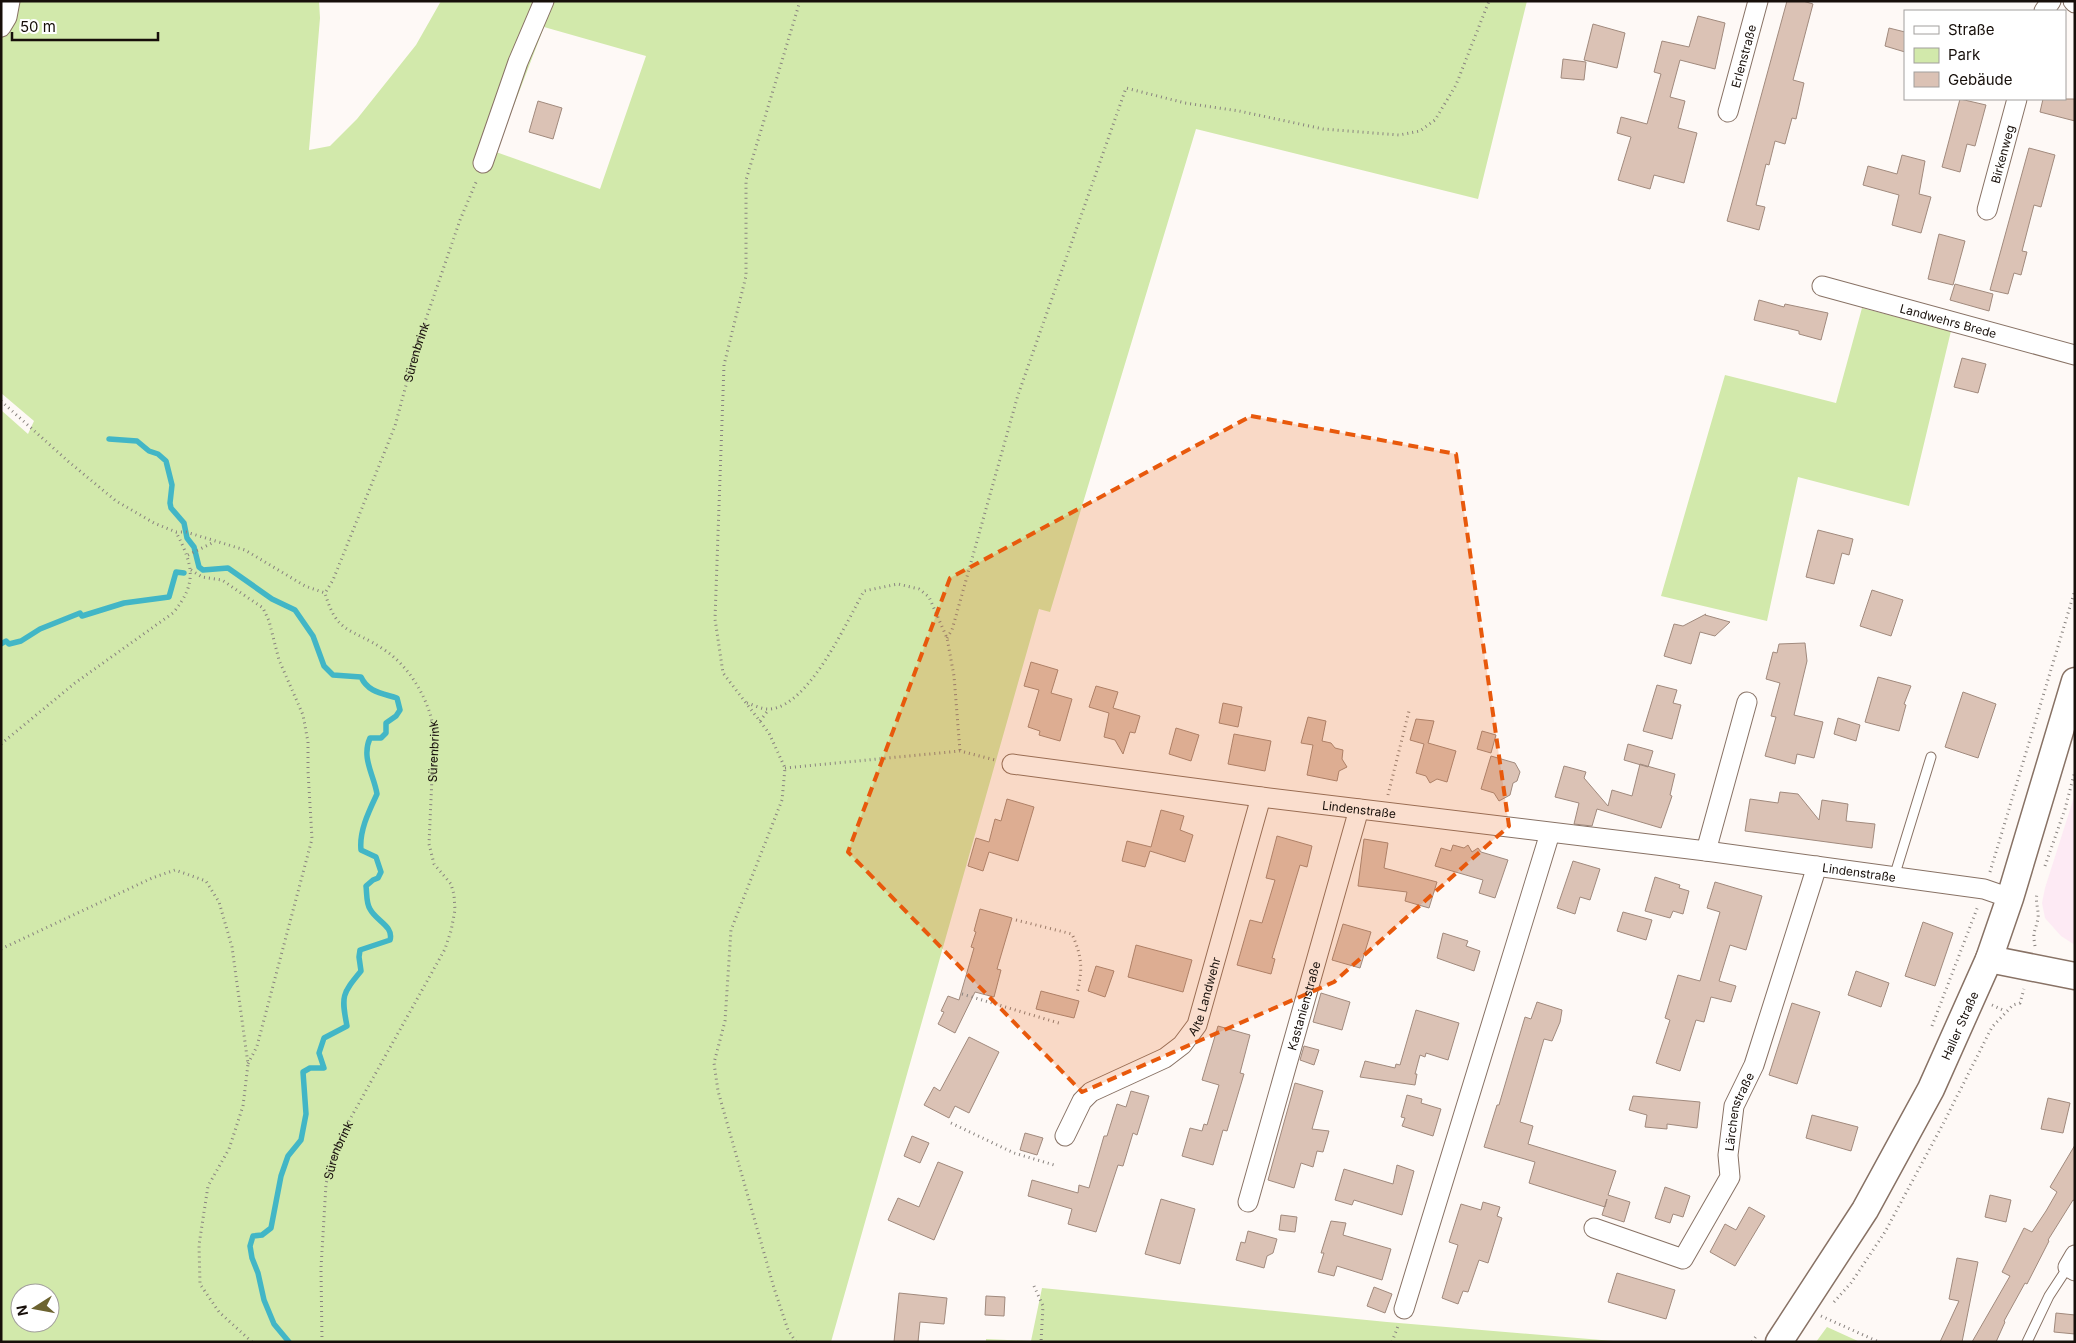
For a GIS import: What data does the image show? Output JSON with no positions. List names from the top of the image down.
{
  "streets": {
    "main road": ["Haller Straße"],
    "street": [
      "Erlenstraße",
      "Birkenweg",
      "Landwehrs Brede",
      "Lindenstraße",
      "Alte Landwehr",
      "Kastanienstraße",
      "Lärchenstraße"
    ],
    "path": ["Sürenbrink"]
  },
  "crossings": [
    ["Lindenstraße", "Alte Landwehr"],
    ["Lindenstraße", "Kastanienstraße"],
    ["Lindenstraße", "Haller Straße"],
    ["Lindenstraße", "Lärchenstraße"]
  ],
  "legend": ["Straße", "Park", "Gebäude"],
  "scale_bar": "50 m",
  "north": "left"
}
